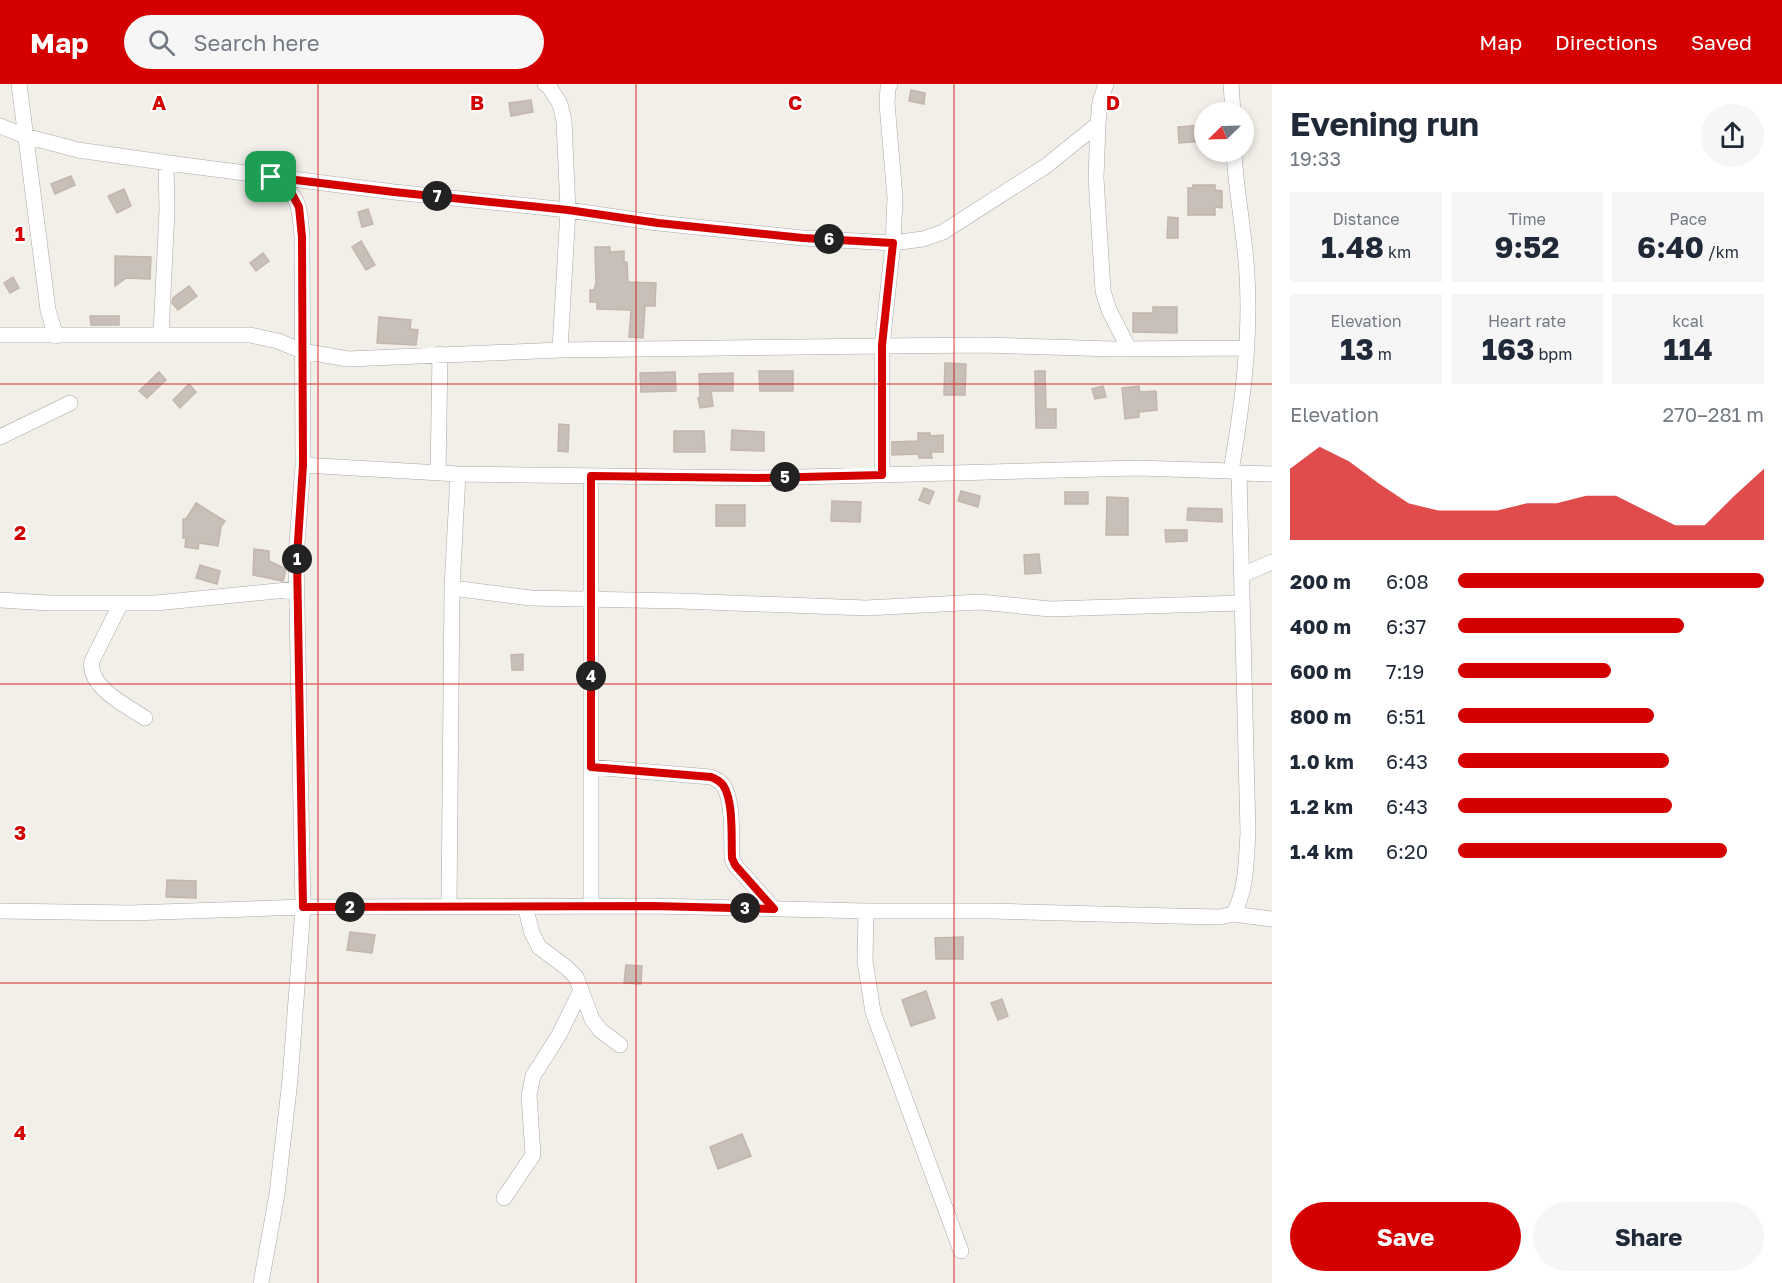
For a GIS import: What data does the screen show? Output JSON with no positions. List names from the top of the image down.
{
  "north": "bottom left",
  "page": {
    "header": "Map",
    "search": "Search here",
    "nav": ["Map", "Directions", "Saved"],
    "heading": ["Evening run", "19:33"],
    "pins": [
      "7",
      "6",
      "5",
      "1",
      "4",
      "2",
      "3"
    ],
    "stats": [
      ["Distance", "1.48 km"],
      ["Time", "9:52"],
      ["Pace", "6:40 /km"],
      ["Elevation", "13 m"],
      ["Heart rate", "163 bpm"],
      ["kcal", "114"]
    ],
    "chart": ["Elevation", "270–281 m"],
    "list": [
      {
        "name": "200 m",
        "note": "6:08"
      },
      {
        "name": "400 m",
        "note": "6:37"
      },
      {
        "name": "600 m",
        "note": "7:19"
      },
      {
        "name": "800 m",
        "note": "6:51"
      },
      {
        "name": "1.0 km",
        "note": "6:43"
      },
      {
        "name": "1.2 km",
        "note": "6:43"
      },
      {
        "name": "1.4 km",
        "note": "6:20"
      }
    ],
    "buttons": ["Save", "Share"]
  },
  "grid": {
    "columns": [
      "A",
      "B",
      "C",
      "D"
    ],
    "rows": [
      "1",
      "2",
      "3",
      "4"
    ]
  }
}
